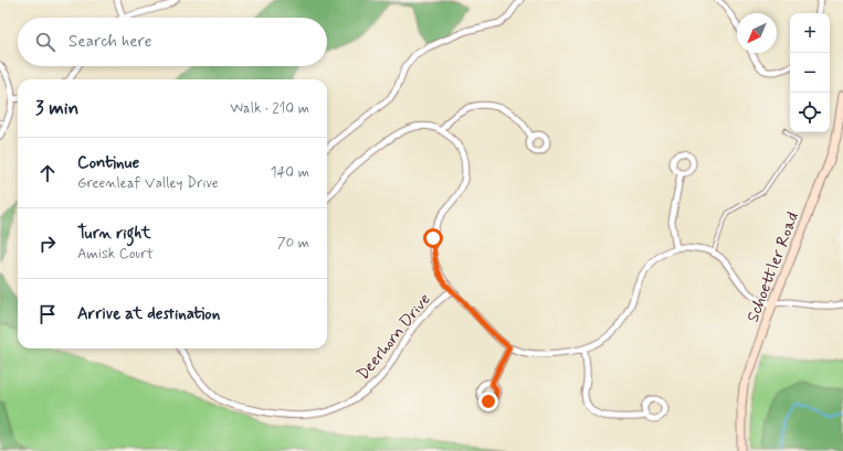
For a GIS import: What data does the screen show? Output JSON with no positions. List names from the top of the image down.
{
  "streets": {
    "street": ["Schoettler Road", "Deerhorn Drive"]
  },
  "north": "bottom left",
  "page": {
    "map_buttons": ["+", "−"],
    "search": "Search here",
    "heading": ["3 min", "Walk · 210 m"],
    "list": [
      ["Continue", "Greenleaf Valley Drive", "140 m"],
      ["Turn right", "Amisk Court", "70 m"],
      "Arrive at destination"
    ]
  }
}
